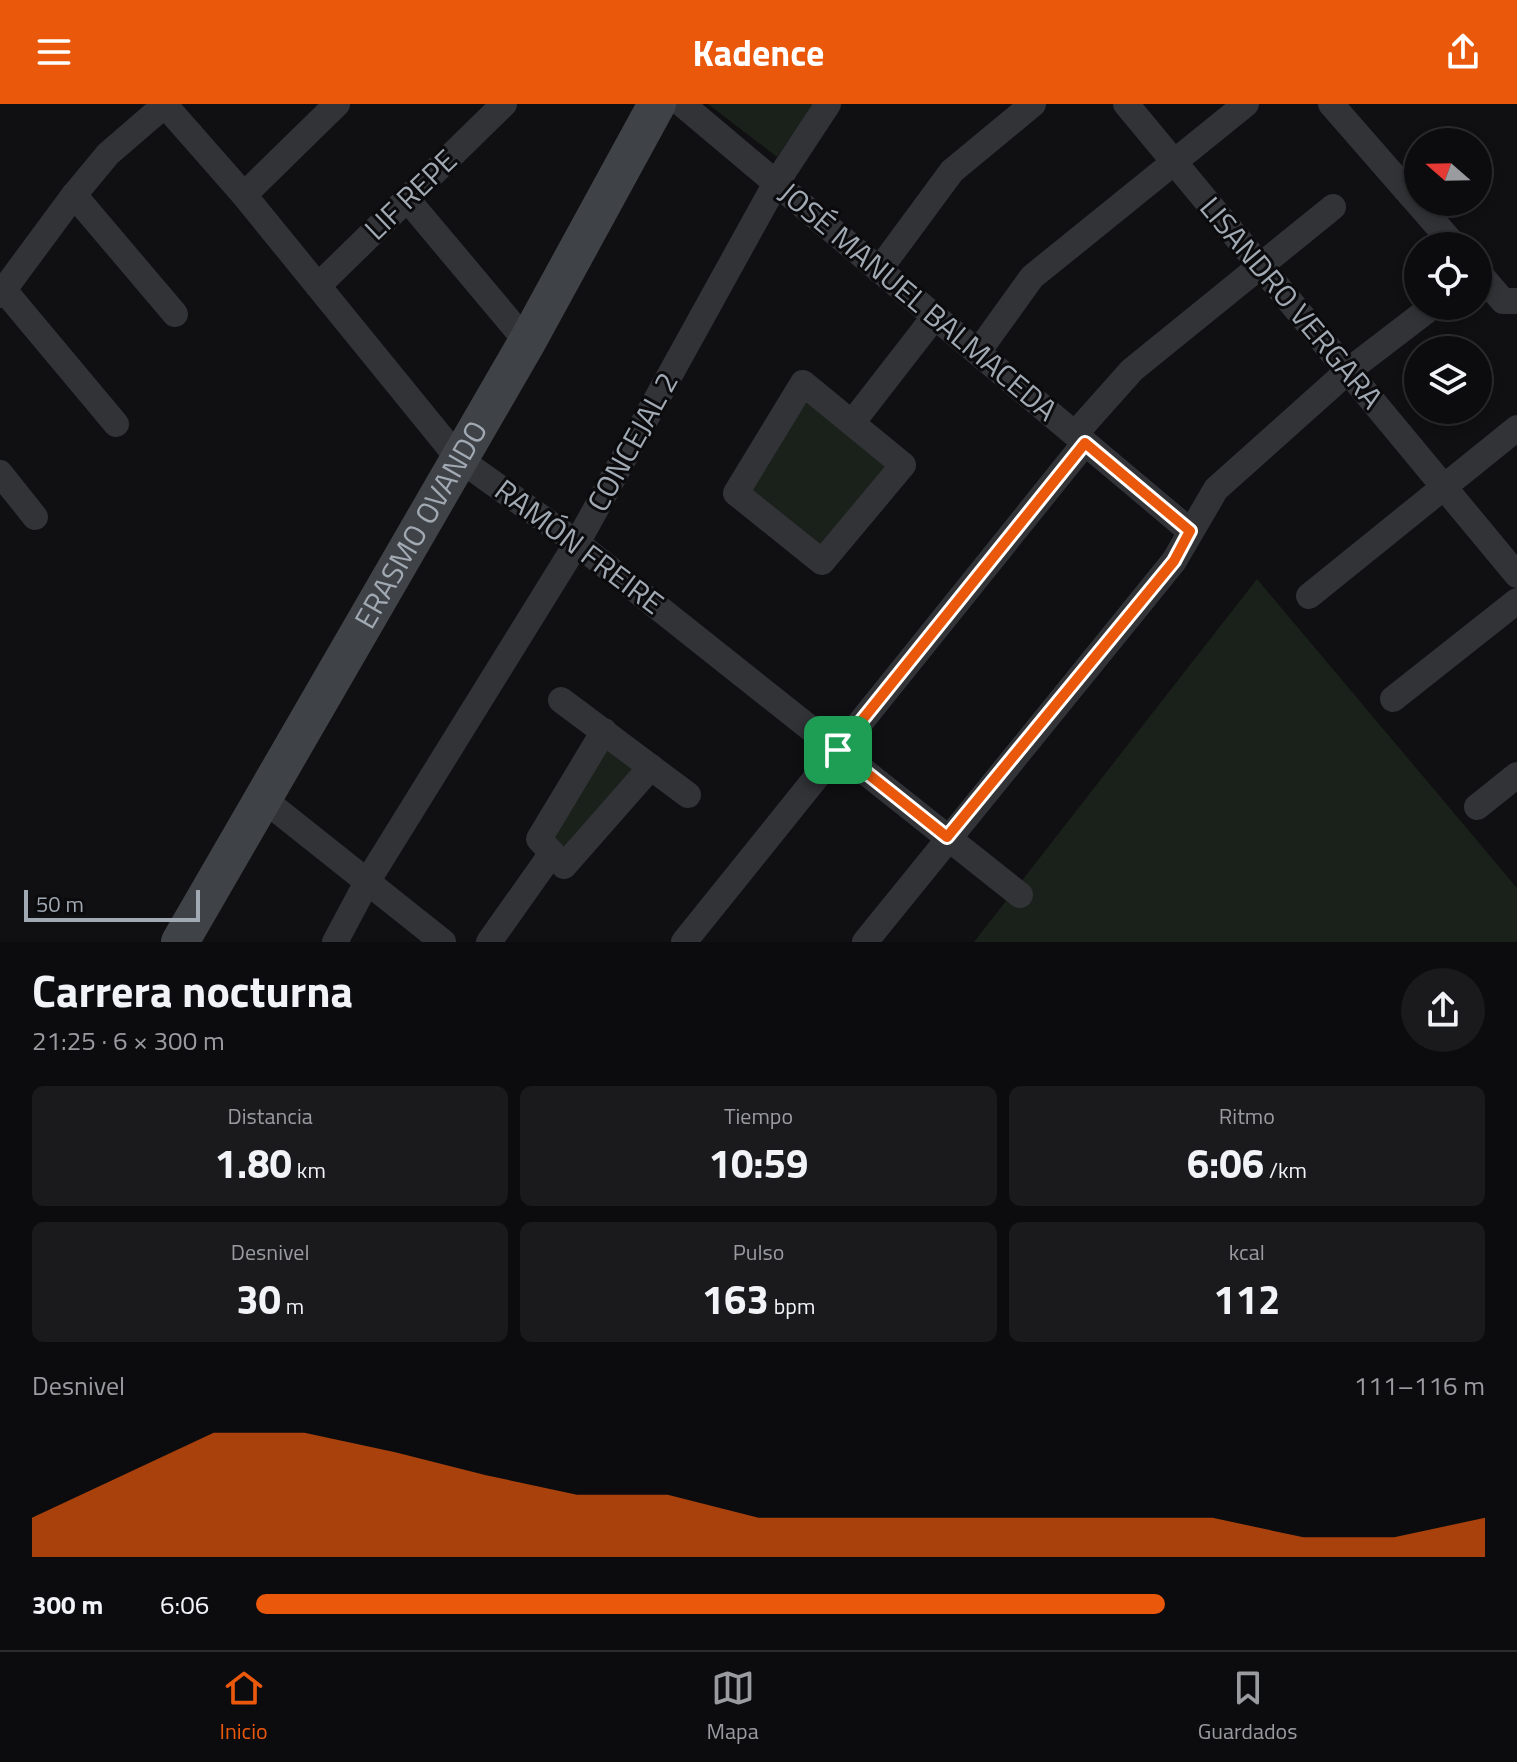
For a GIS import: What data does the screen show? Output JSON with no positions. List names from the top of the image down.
{
  "streets": {
    "street": [
      "LIF REPE",
      "JOSÉ MANUEL BALMACEDA",
      "LISANDRO VERGARA",
      "CONCEJAL 2",
      "ERASMO OVANDO",
      "RAMÓN FREIRE"
    ]
  },
  "crossings": [
    ["LIF REPE", "RAMÓN FREIRE"],
    ["JOSÉ MANUEL BALMACEDA", "CONCEJAL 2"],
    ["CONCEJAL 2", "RAMÓN FREIRE"],
    ["ERASMO OVANDO", "RAMÓN FREIRE"]
  ],
  "scale_bar": "50 m",
  "north": "left",
  "page": {
    "header": "Kadence",
    "scale": "50 m",
    "heading": ["Carrera nocturna", "21:25 · 6 × 300 m"],
    "stats": [
      ["Distancia", "1.80 km"],
      ["Tiempo", "10:59"],
      ["Ritmo", "6:06 /km"],
      ["Desnivel", "30 m"],
      ["Pulso", "163 bpm"],
      ["kcal", "112"]
    ],
    "chart": ["Desnivel", "111–116 m"],
    "list": [
      {
        "name": "300 m",
        "note": "6:06"
      }
    ],
    "tabs": ["Inicio", "Mapa", "Guardados"]
  }
}
